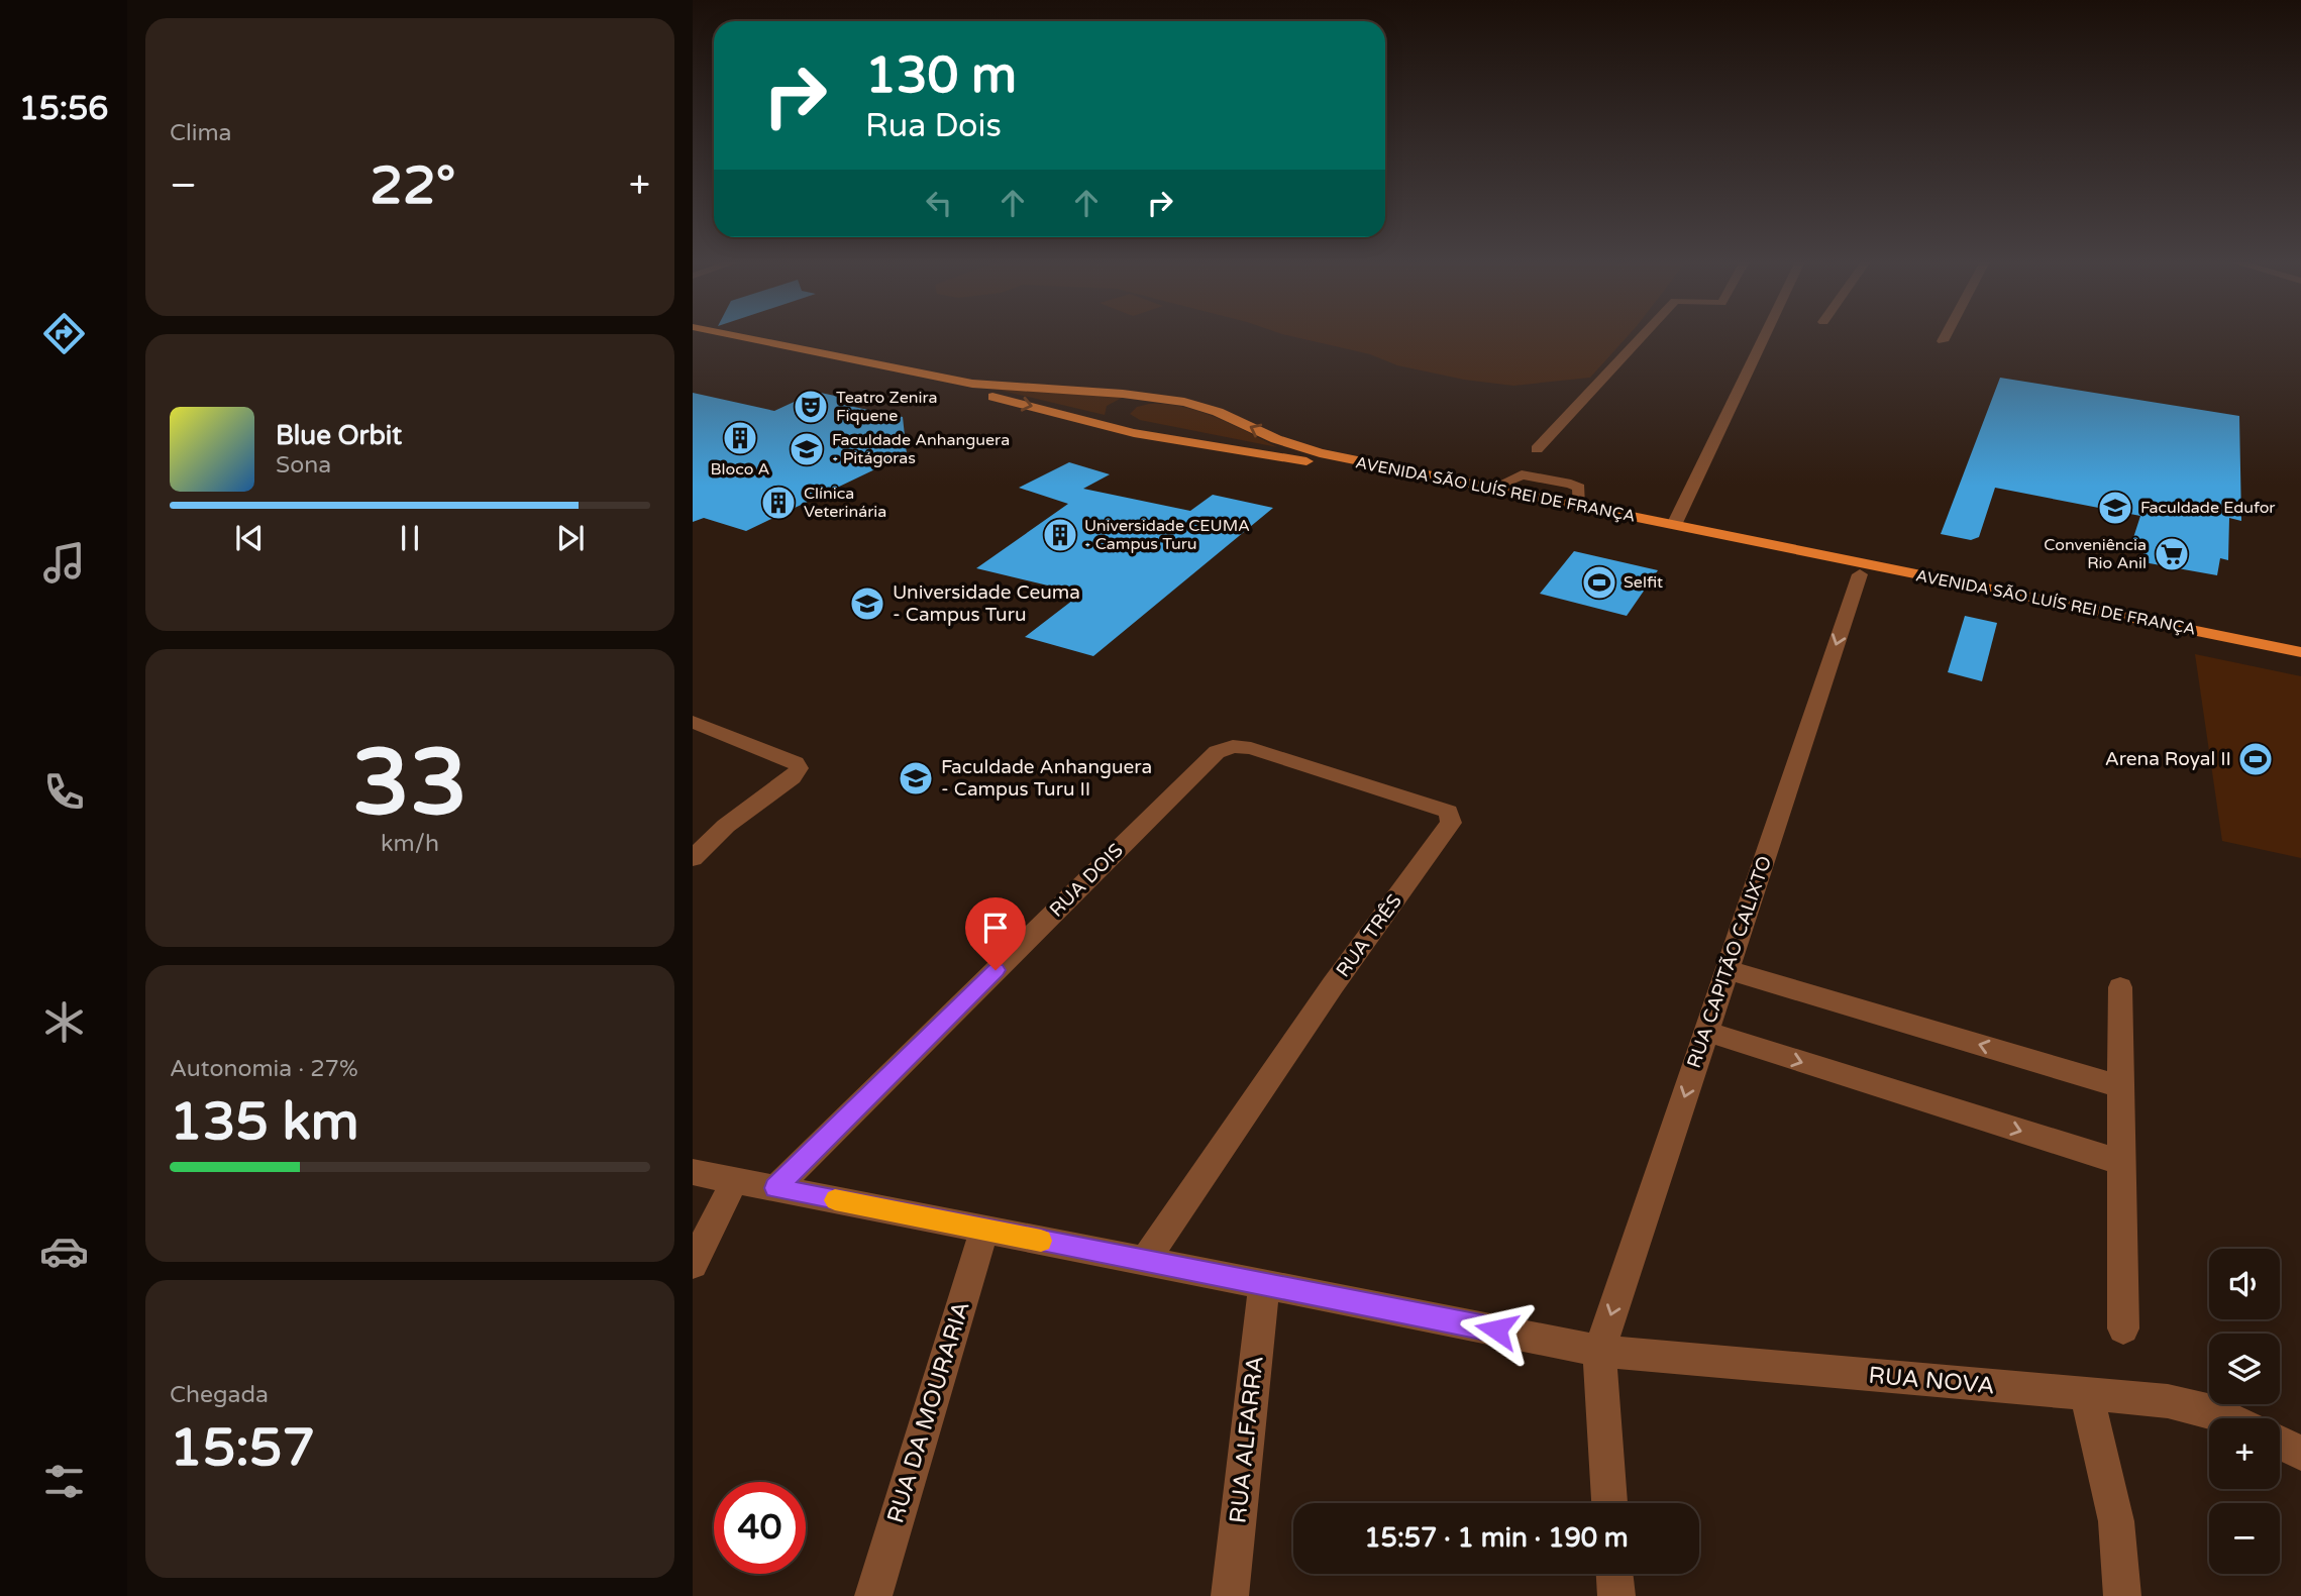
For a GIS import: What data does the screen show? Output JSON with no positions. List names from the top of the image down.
{
  "streets": {
    "main road": ["AVENIDA SÃO LUÍS REI DE FRANÇA"],
    "street": [
      "RUA DOIS",
      "RUA TRÊS",
      "RUA CAPITÃO CALIXTO",
      "RUA NOVA",
      "RUA DA MOURARIA",
      "RUA ALFARRA"
    ]
  },
  "crossings": [
    ["AVENIDA SÃO LUÍS REI DE FRANÇA", "RUA CAPITÃO CALIXTO"],
    ["RUA DOIS", "RUA TRÊS"],
    ["RUA DOIS", "RUA NOVA"],
    ["RUA TRÊS", "RUA NOVA"],
    ["RUA CAPITÃO CALIXTO", "RUA NOVA"],
    ["RUA NOVA", "RUA DA MOURARIA"],
    ["RUA NOVA", "RUA ALFARRA"]
  ],
  "one_way": ["RUA CAPITÃO CALIXTO"],
  "places": {
    "theatre": ["Teatro Zenira Fiquene"],
    "building": ["Bloco A", "Clínica Veterinária", "Universidade CEUMA - Campus Turu"],
    "school or university": [
      "Faculdade Anhanguera - Pitágoras",
      "Faculdade Edufor",
      "Universidade Ceuma - Campus Turu",
      "Faculdade Anhanguera - Campus Turu II"
    ],
    "supermarket": ["Conveniência Rio Anil"],
    "sports": ["Selfit", "Arena Royal II"]
  },
  "page": {
    "tabs": "15:56",
    "tile": [
      "Clima",
      ["33", "km/h"],
      ["Autonomia · 27%", "135 km"],
      ["Chegada", "15:57"]
    ],
    "turn": ["130 m", "Rua Dois"],
    "heat": ["−", "22°", "+"],
    "song": ["Blue Orbit", "Sona"],
    "map_buttons": ["+", "−"],
    "limit": "40",
    "trip": "15:57 · 1 min · 190 m"
  }
}
